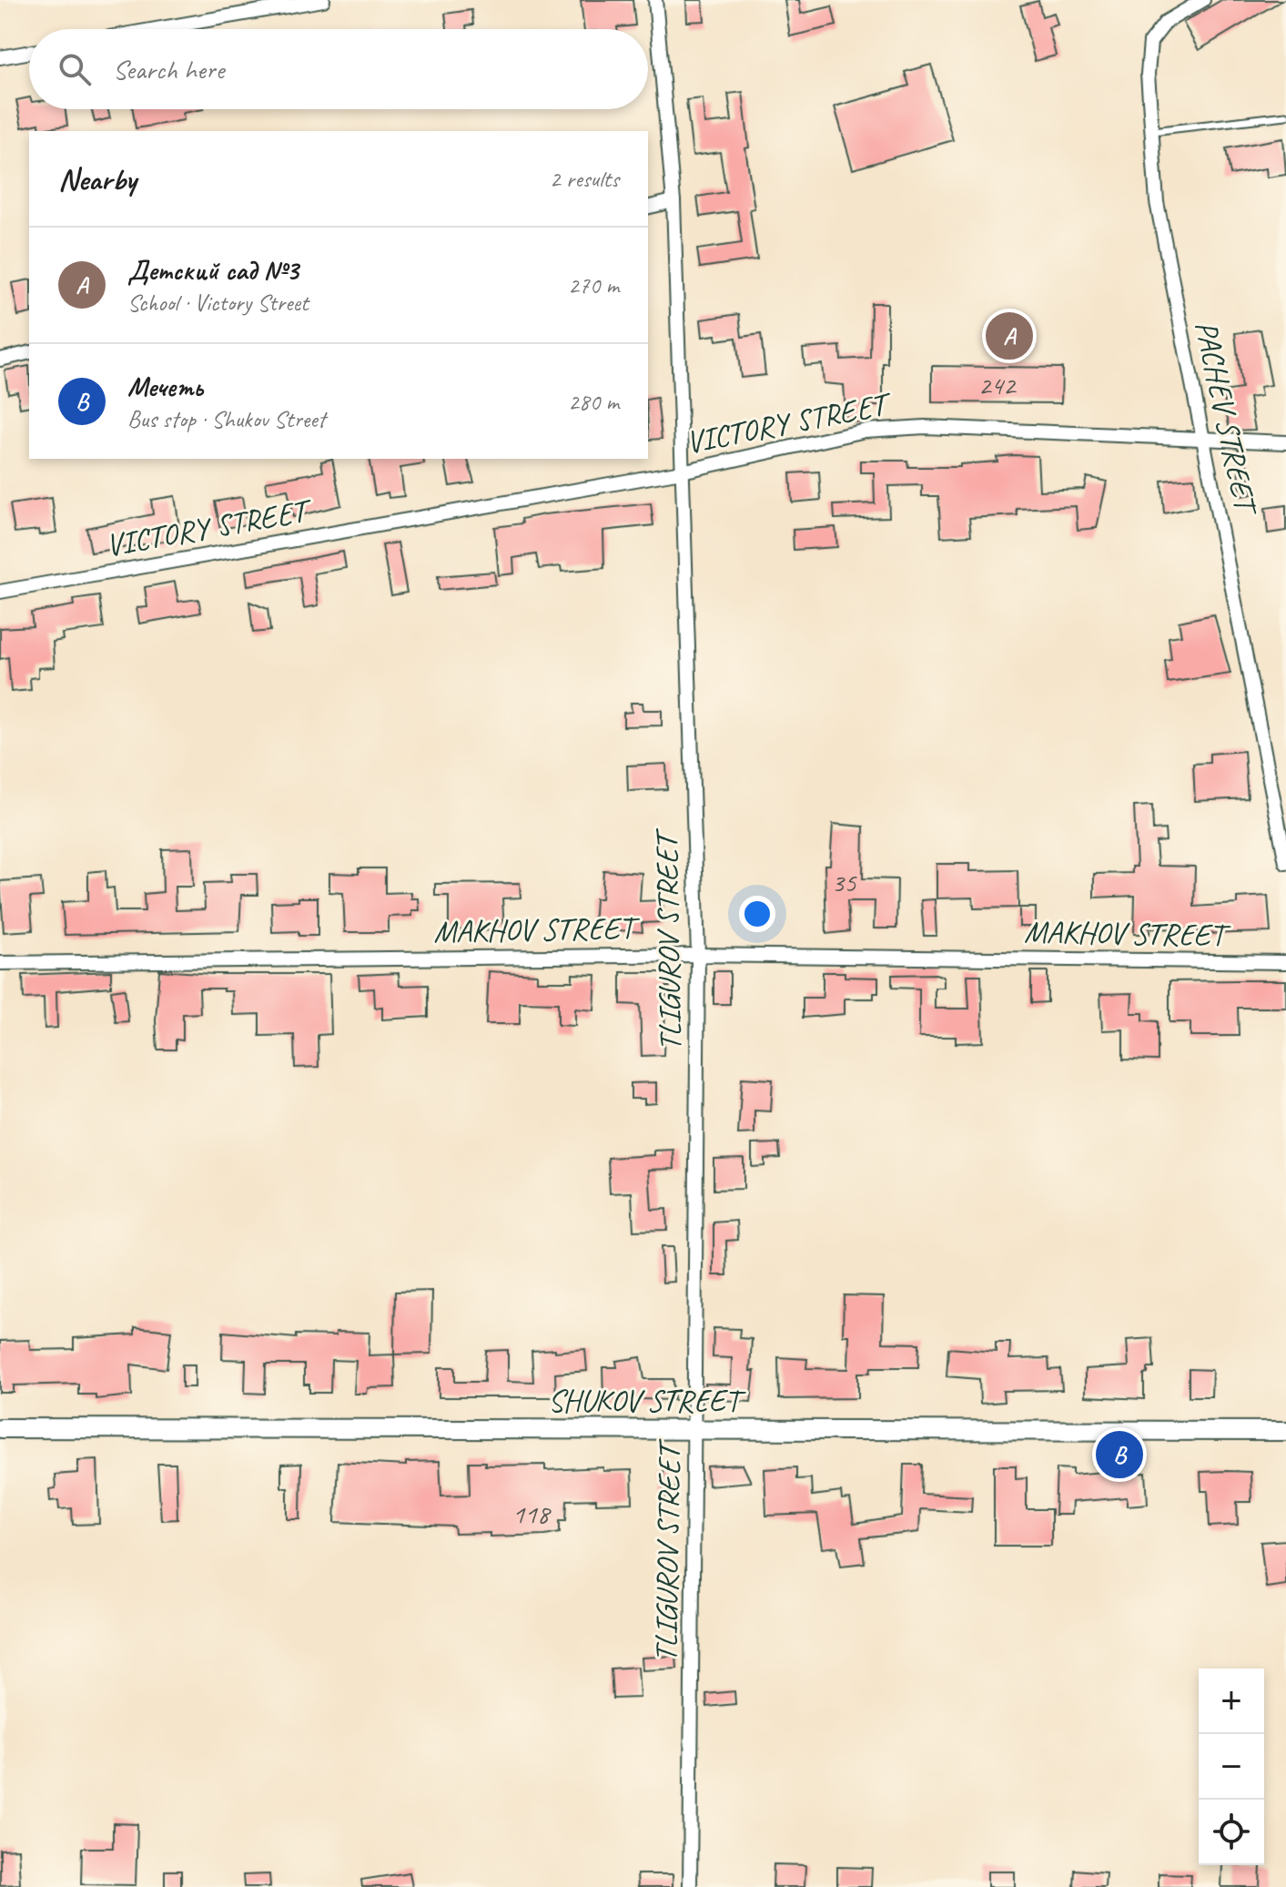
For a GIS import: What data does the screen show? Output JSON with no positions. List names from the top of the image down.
{
  "streets": {
    "main road": ["SHUKOV STREET"],
    "street": [
      "PACHEV STREET",
      "VICTORY STREET",
      "MAKHOV STREET",
      "TLIGUROV STREET"
    ]
  },
  "crossings": [
    ["PACHEV STREET", "VICTORY STREET"],
    ["VICTORY STREET", "TLIGUROV STREET"],
    ["MAKHOV STREET", "TLIGUROV STREET"],
    ["TLIGUROV STREET", "SHUKOV STREET"]
  ],
  "house_numbers": ["242", "35", "118"],
  "page": {
    "search": "Search here",
    "heading": ["Nearby", "2 results"],
    "list": [
      {
        "mark": "A",
        "name": "Детский сад №3",
        "note": "School · Victory Street",
        "value": "270 m"
      },
      {
        "mark": "B",
        "name": "Мечеть",
        "note": "Bus stop · Shukov Street",
        "value": "280 m"
      }
    ],
    "pins": ["A", "B"],
    "map_buttons": ["+", "−"]
  }
}
